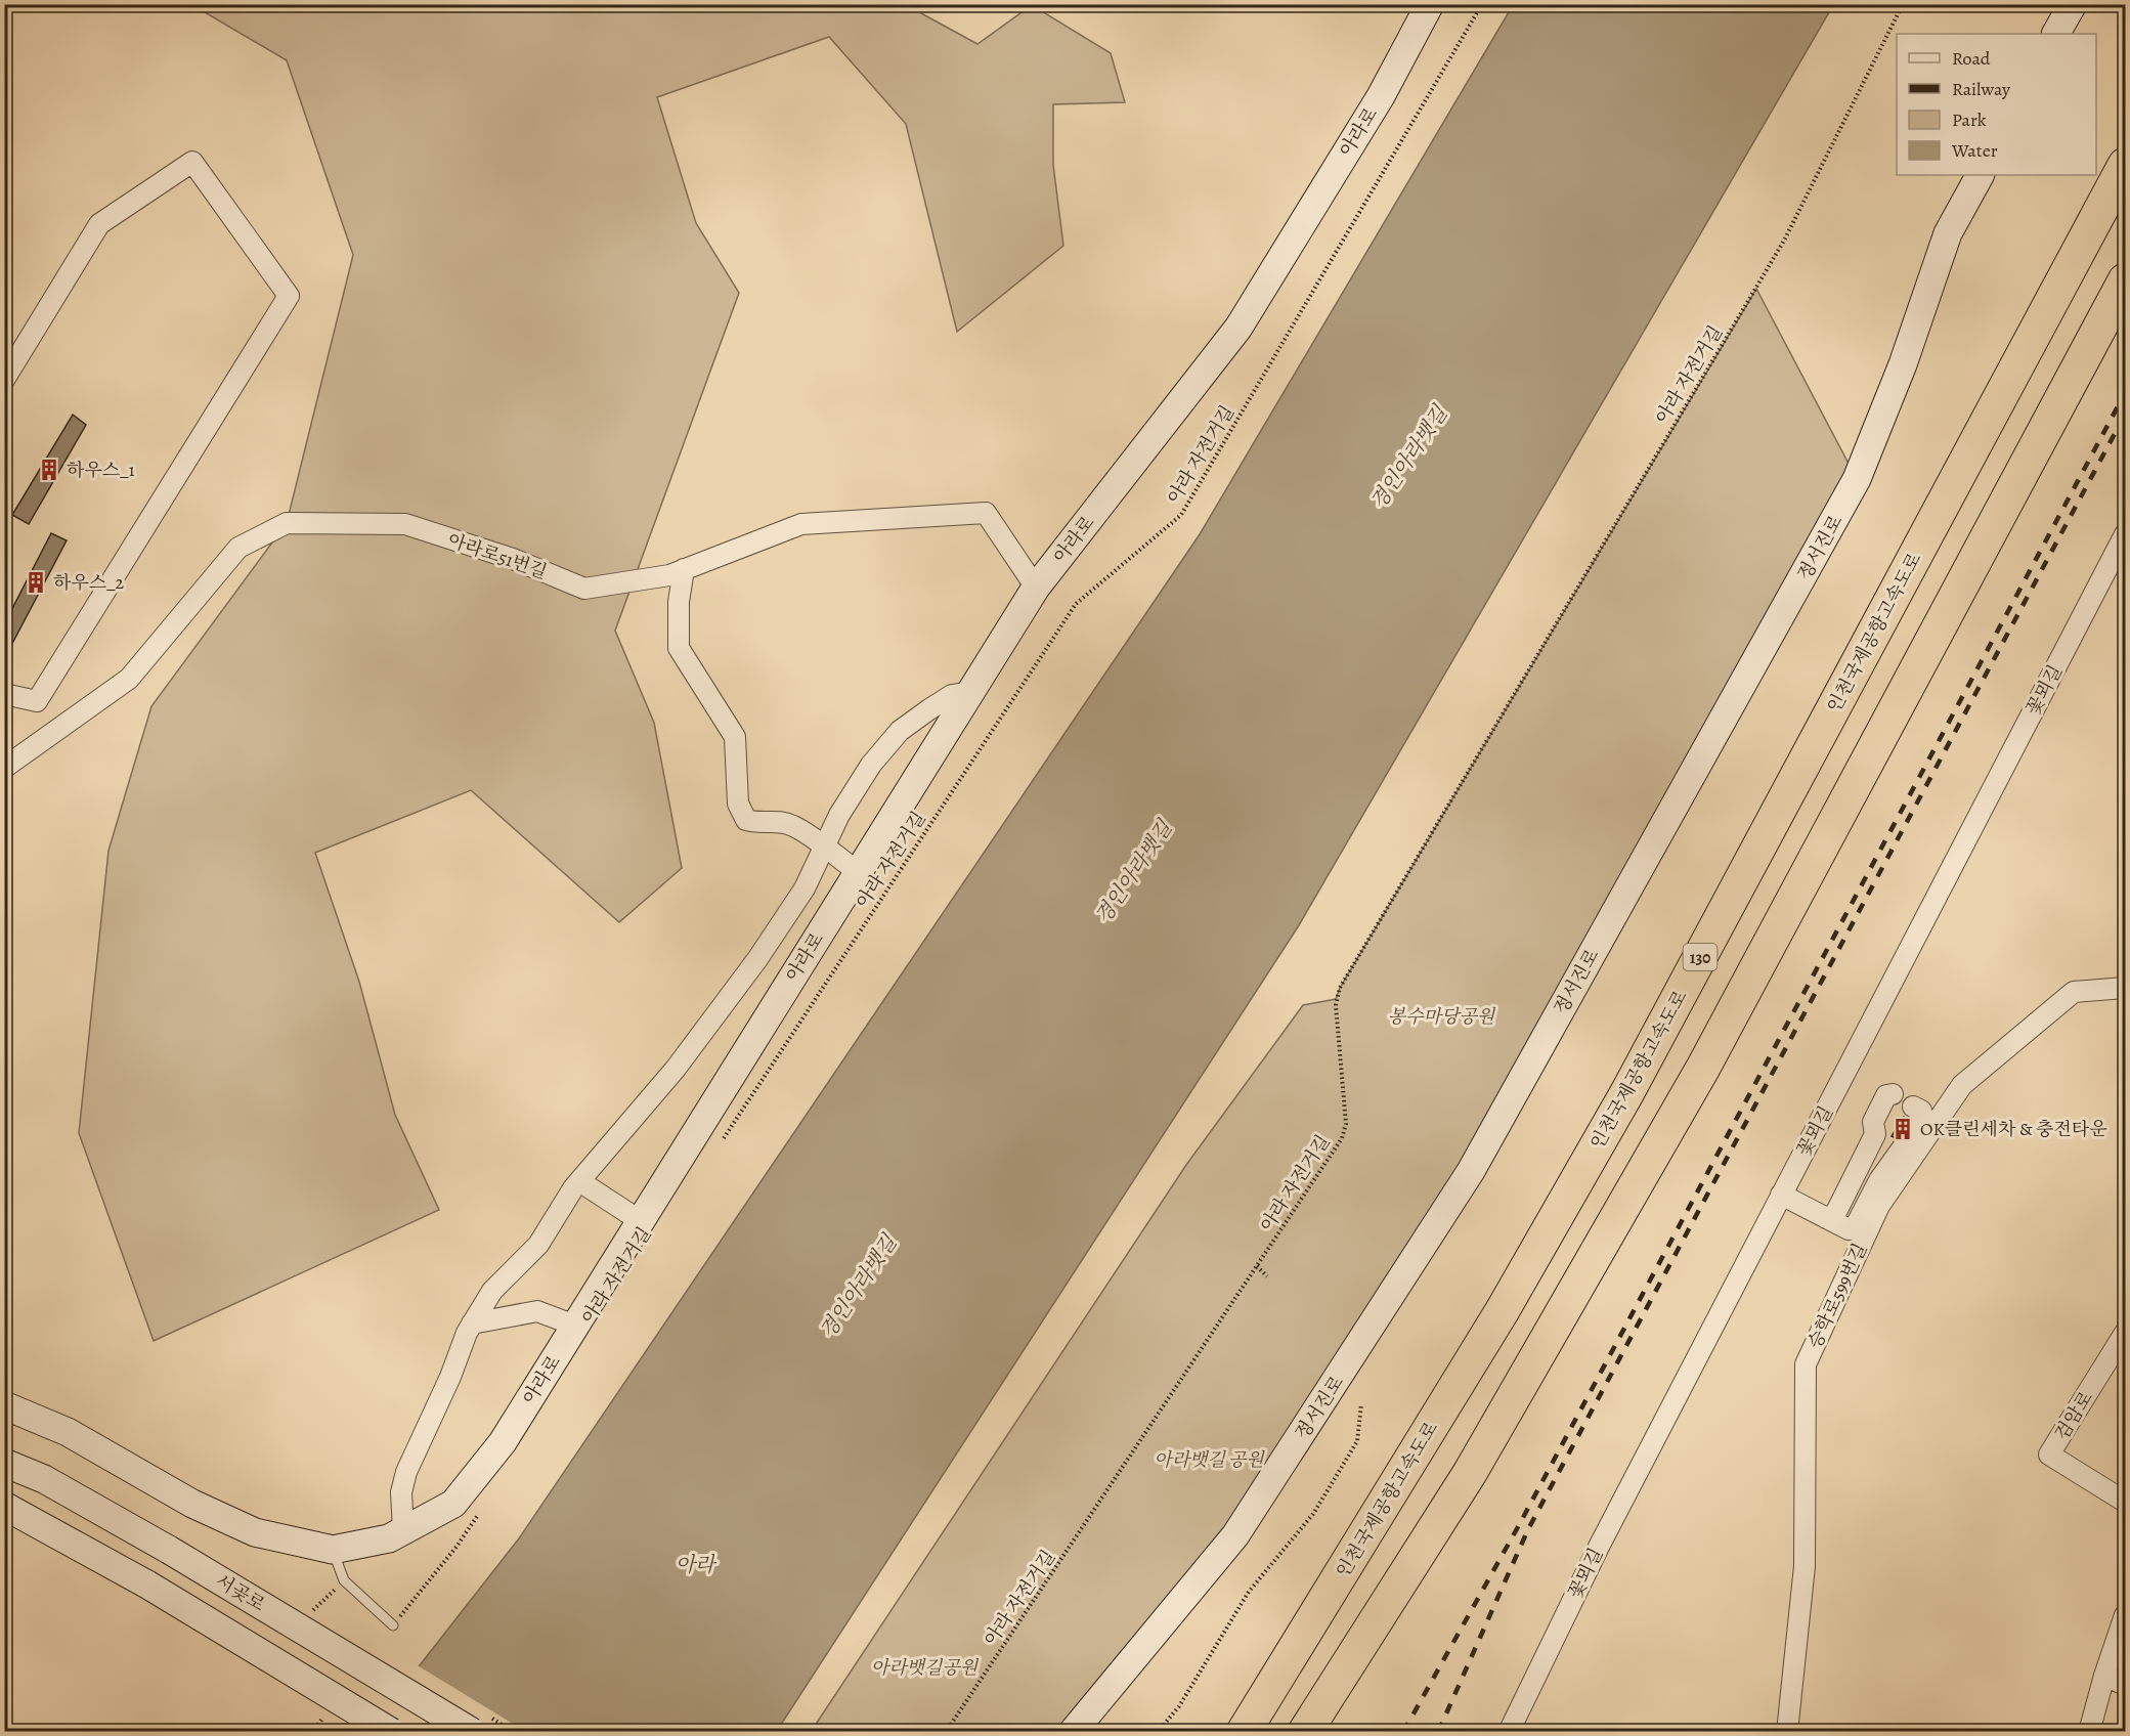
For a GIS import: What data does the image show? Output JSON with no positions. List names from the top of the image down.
{
  "streets": {
    "highway": ["인천국제공항고속도로", "130"],
    "main road": ["아라로", "정서진로", "서곶로"],
    "street": [
      "아라로51번길",
      "꽃뫼길",
      "승학로599번길",
      "검암로"
    ],
    "path": ["아라 자전거길"]
  },
  "crossings": [
    ["아라로", "아라로51번길"]
  ],
  "water": ["경인아라뱃길", "아라"],
  "parks": ["봉수마당공원", "아라뱃길 공원", "아라뱃길공원"],
  "places": {
    "building": ["하우스_1", "하우스_2", "OK클린세차 & 충전타운"]
  },
  "legend": [
    "Road",
    "Railway",
    "Park",
    "Water"
  ]
}
